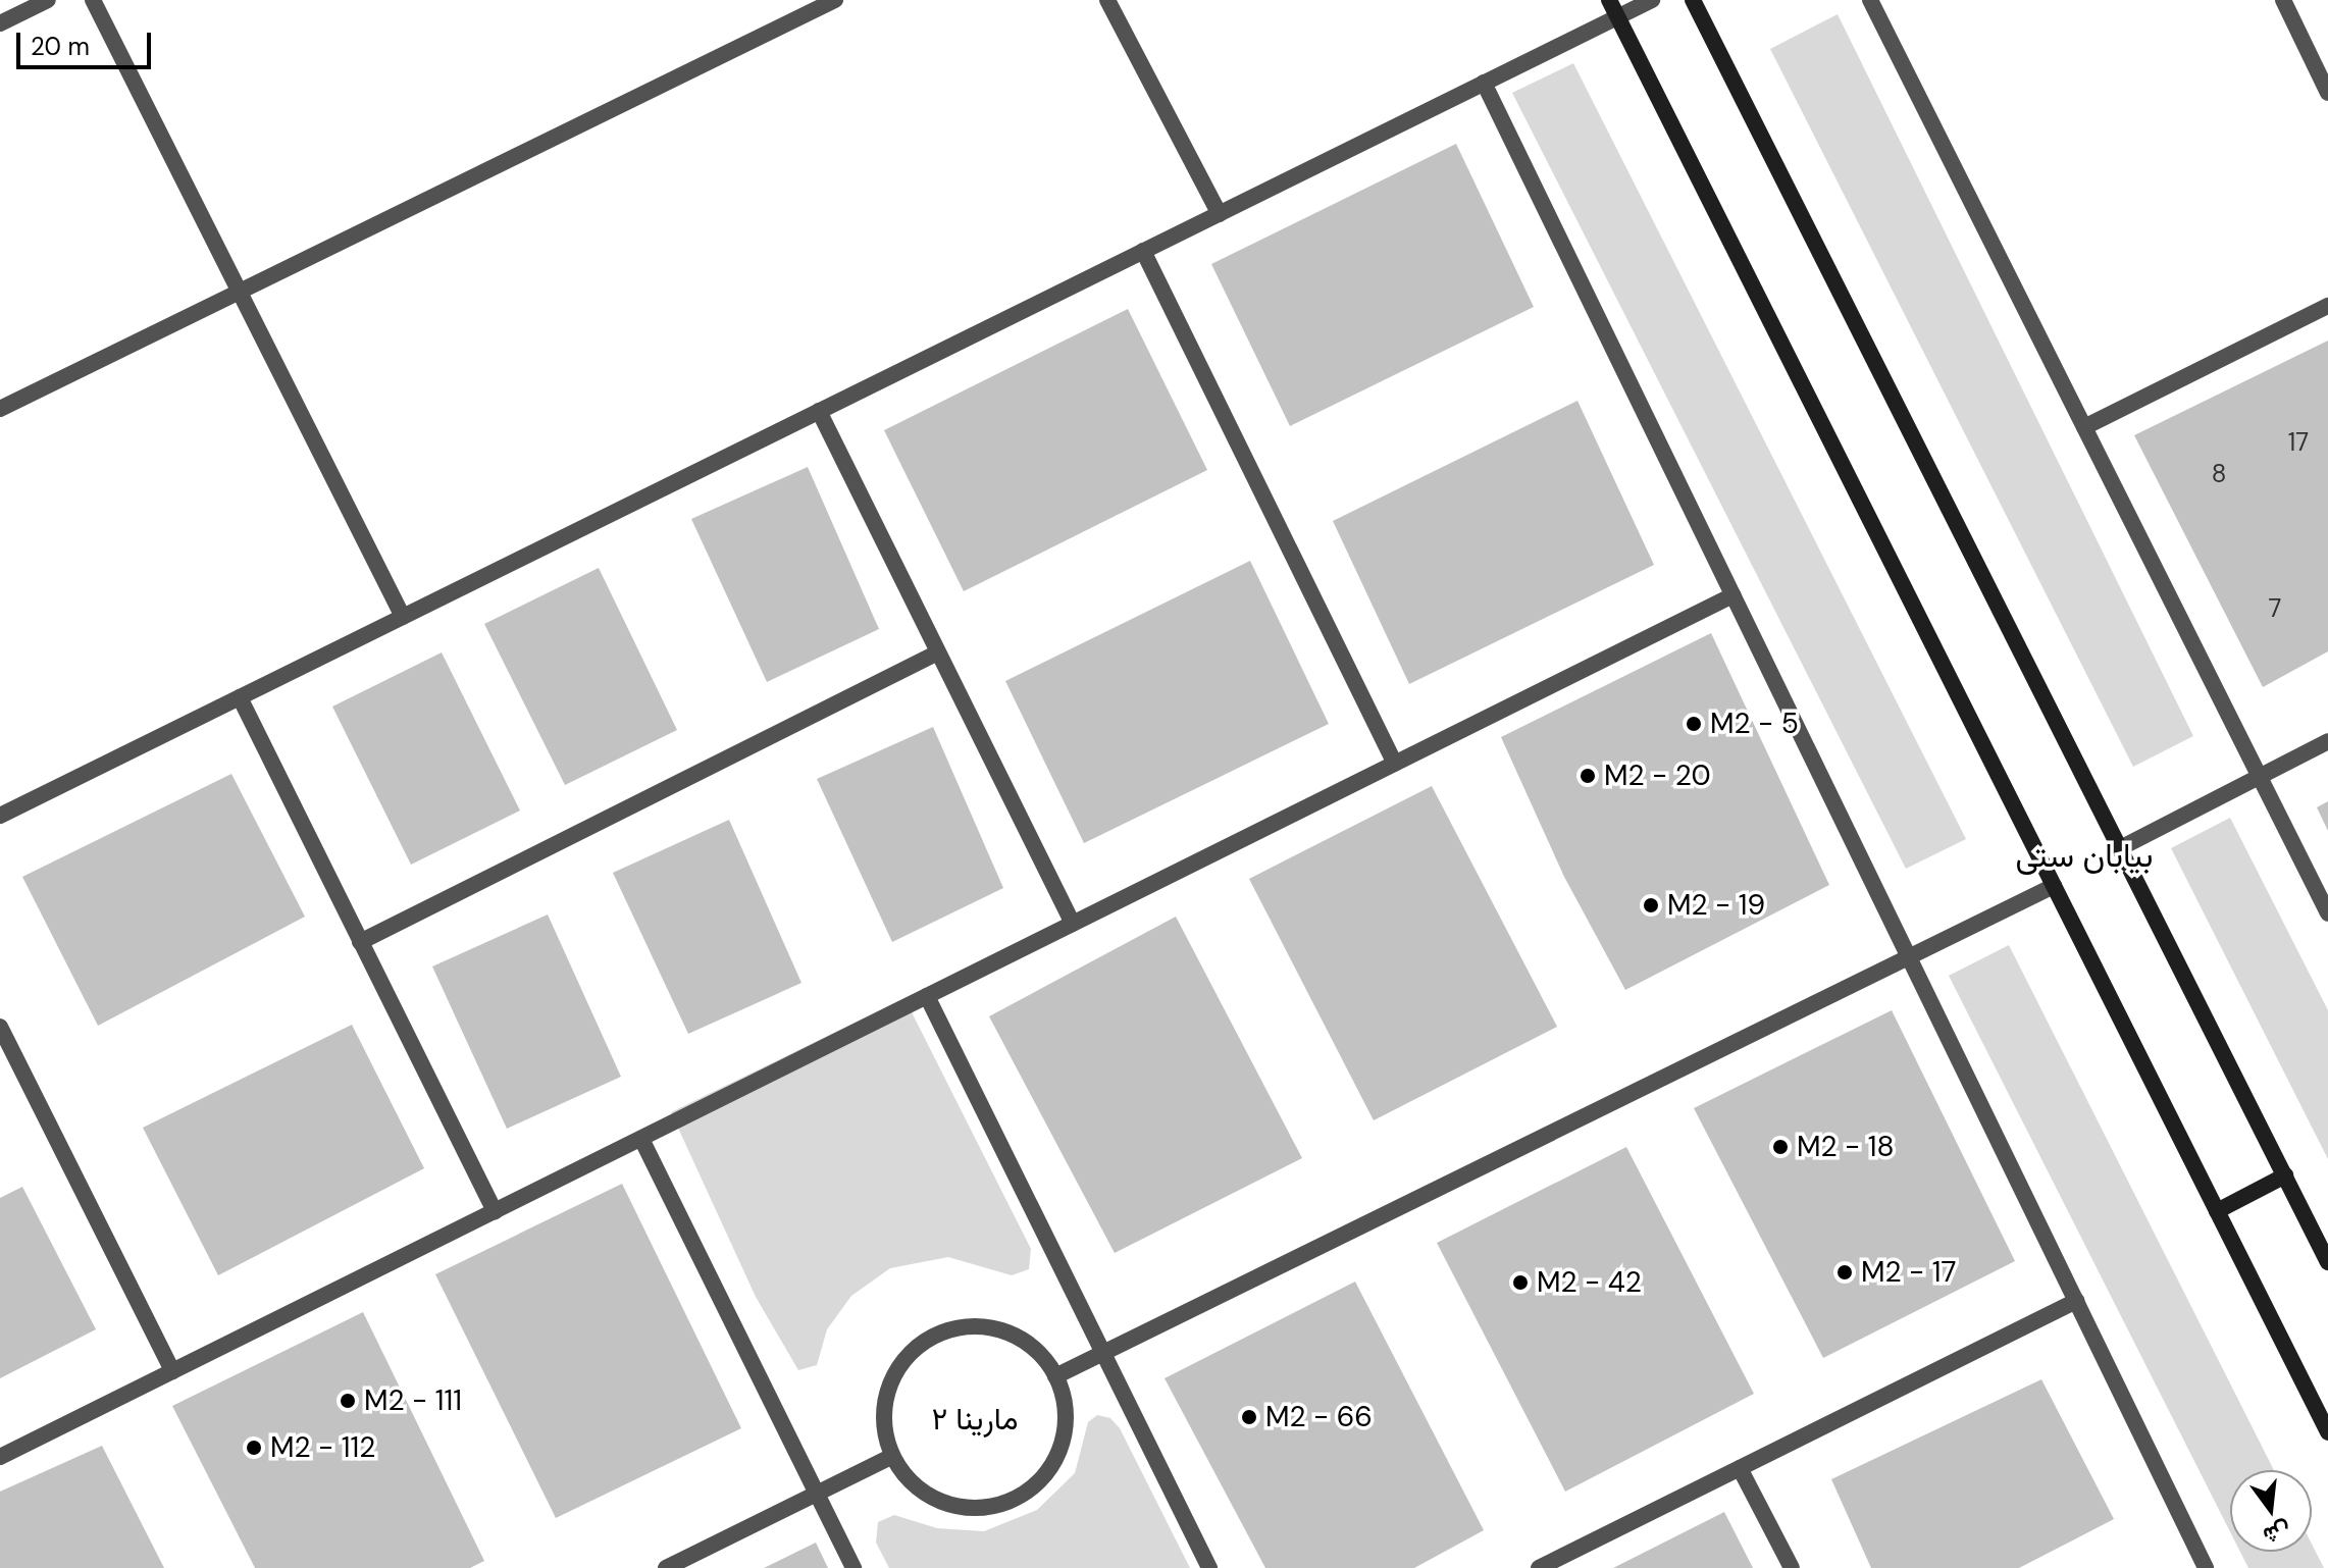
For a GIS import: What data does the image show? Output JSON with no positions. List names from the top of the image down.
{
  "districts": ["بیابان ستی", "مارینا ٢"],
  "places": [
    "M2 - 5",
    "M2 - 20",
    "M2 - 19",
    "M2 - 18",
    "M2 - 17",
    "M2 - 42",
    "M2 - 111",
    "M2 - 66",
    "M2 - 112"
  ],
  "house_numbers": ["17", "8", "7"],
  "scale_bar": "20 m",
  "north": "bottom"
}
